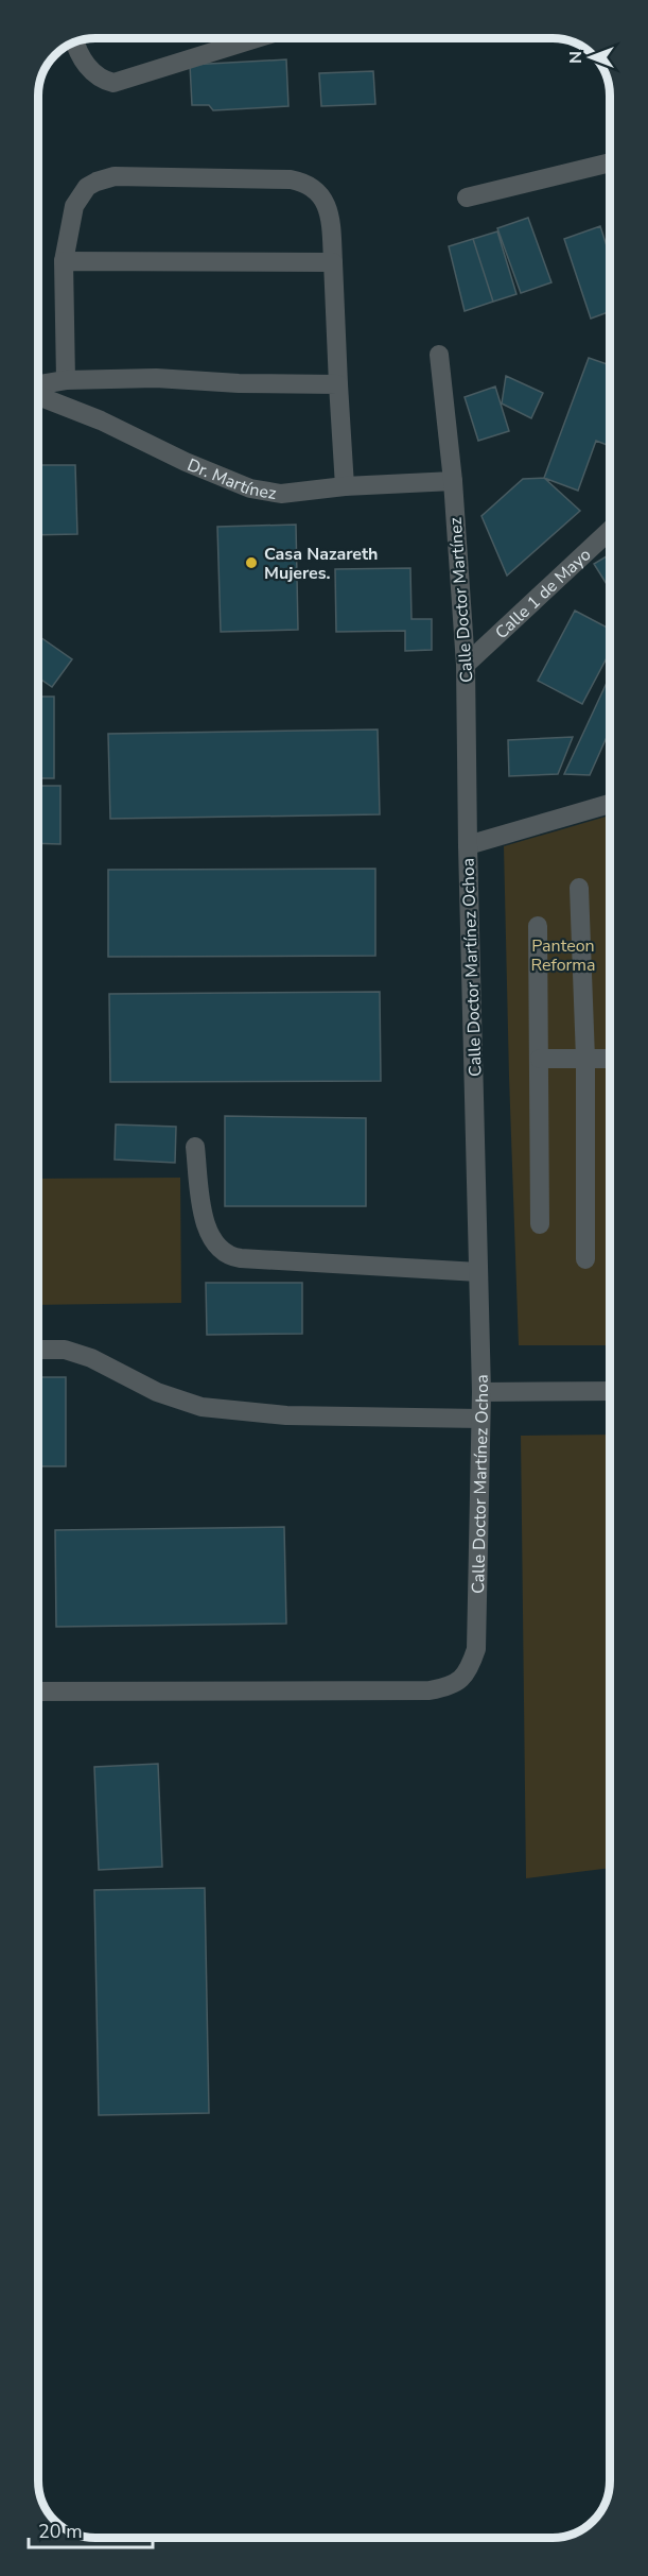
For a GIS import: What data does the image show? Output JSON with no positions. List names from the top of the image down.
{
  "streets": {
    "street": [
      "Dr. Martínez",
      "Calle 1 de Mayo",
      "Calle Doctor Martínez",
      "Calle Doctor Martínez Ochoa"
    ]
  },
  "crossings": [
    ["Dr. Martínez", "Calle Doctor Martínez"],
    ["Calle 1 de Mayo", "Calle Doctor Martínez"],
    ["Calle Doctor Martínez", "Calle Doctor Martínez Ochoa"]
  ],
  "parks": ["Panteon Reforma"],
  "places": ["Casa Nazareth Mujeres."],
  "scale_bar": "20 m",
  "north": "left"
}
